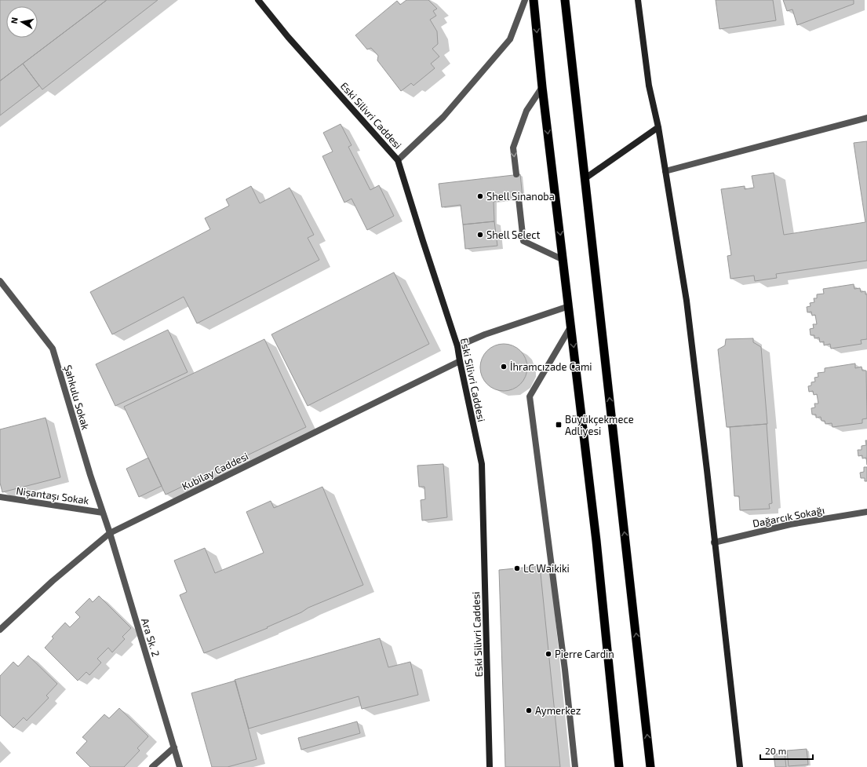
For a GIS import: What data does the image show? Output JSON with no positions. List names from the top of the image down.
{
  "streets": {
    "main road": ["Eski Silivri Caddesi"],
    "street": [
      "Şahkulu Sokak",
      "Kubilay Caddesi",
      "Nişantaşı Sokak",
      "Dağarcık Sokağı",
      "Ara Sk. 2"
    ]
  },
  "crossings": [
    ["Eski Silivri Caddesi", "Kubilay Caddesi"],
    ["Şahkulu Sokak", "Kubilay Caddesi"],
    ["Şahkulu Sokak", "Nişantaşı Sokak"],
    ["Şahkulu Sokak", "Ara Sk. 2"],
    ["Kubilay Caddesi", "Ara Sk. 2"]
  ],
  "places": {
    "other": [
      "Shell Sinanoba",
      "Shell Select",
      "İhramcızade Cami",
      "LC Waikiki",
      "Pierre Cardin",
      "Aymerkez"
    ],
    "transit": ["Büyükçekmece Adliyesi"]
  },
  "scale_bar": "20 m",
  "north": "left"
}
